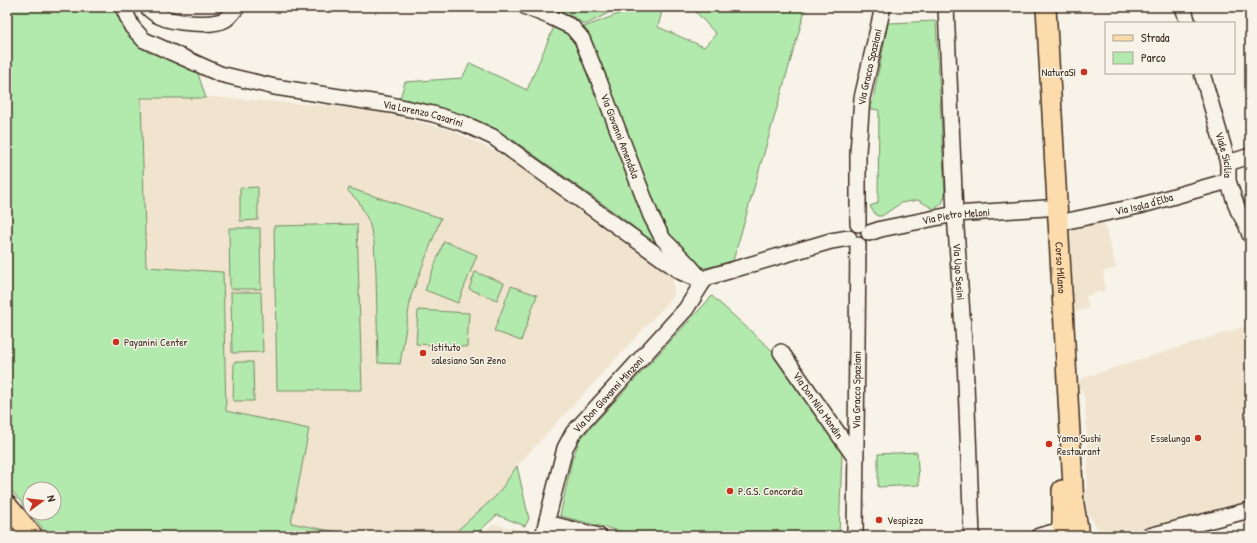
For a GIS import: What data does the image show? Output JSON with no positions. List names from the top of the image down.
{
  "streets": {
    "main road": ["Corso Milano"],
    "street": [
      "Via Gracco Spaziani",
      "Via Lorenzo Casarini",
      "Via Giovanni Amendola",
      "Viale Sicilia",
      "Via Isola d'Elba",
      "Via Pietro Meloni",
      "Via Ugo Sesini",
      "Via Don Giovanni Minzoni",
      "Via Don Nilo Mondin"
    ]
  },
  "crossings": [
    ["Via Gracco Spaziani", "Via Pietro Meloni"],
    ["Via Gracco Spaziani", "Via Don Nilo Mondin"],
    ["Via Lorenzo Casarini", "Via Giovanni Amendola"],
    ["Via Lorenzo Casarini", "Via Don Giovanni Minzoni"],
    ["Via Giovanni Amendola", "Via Don Giovanni Minzoni"],
    ["Viale Sicilia", "Via Isola d'Elba"],
    ["Via Isola d'Elba", "Corso Milano"],
    ["Via Pietro Meloni", "Corso Milano"],
    ["Via Pietro Meloni", "Via Ugo Sesini"]
  ],
  "places": [
    "NaturaSì",
    "Payanini Center",
    "Istituto salesiano San Zeno",
    "Esselunga",
    "Yama Sushi Restaurant",
    "P.G.S. Concordia",
    "Vespizza"
  ],
  "legend": ["Strada", "Parco"],
  "north": "right"
}
